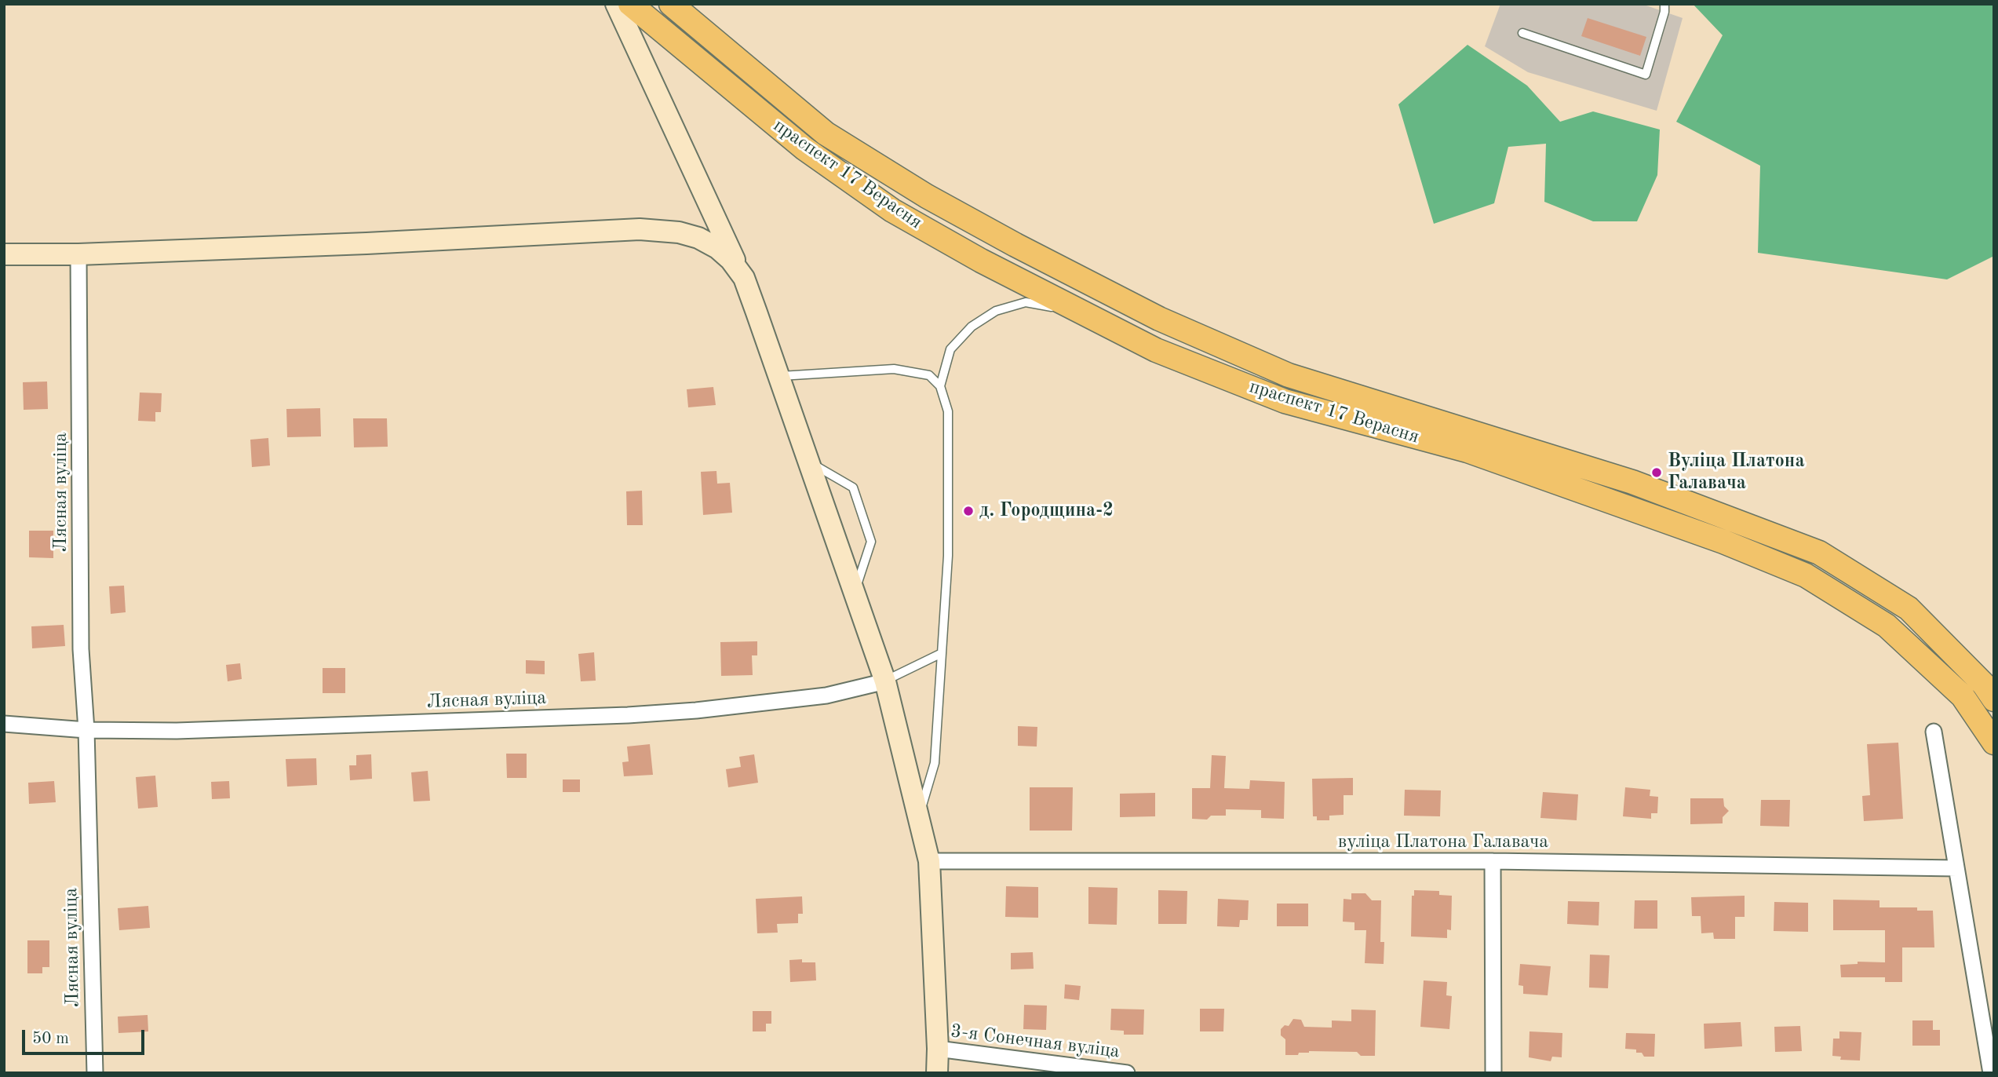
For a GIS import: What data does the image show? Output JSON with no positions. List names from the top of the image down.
{
  "streets": {
    "main road": ["праспект 17 Верасня"],
    "street": ["Лясная вуліца", "вуліца Платона Галавача", "3-я Сонечная вуліца"]
  },
  "places": ["Вуліца Платона Галавача", "д. Городщина-2"],
  "scale_bar": "50 m"
}
